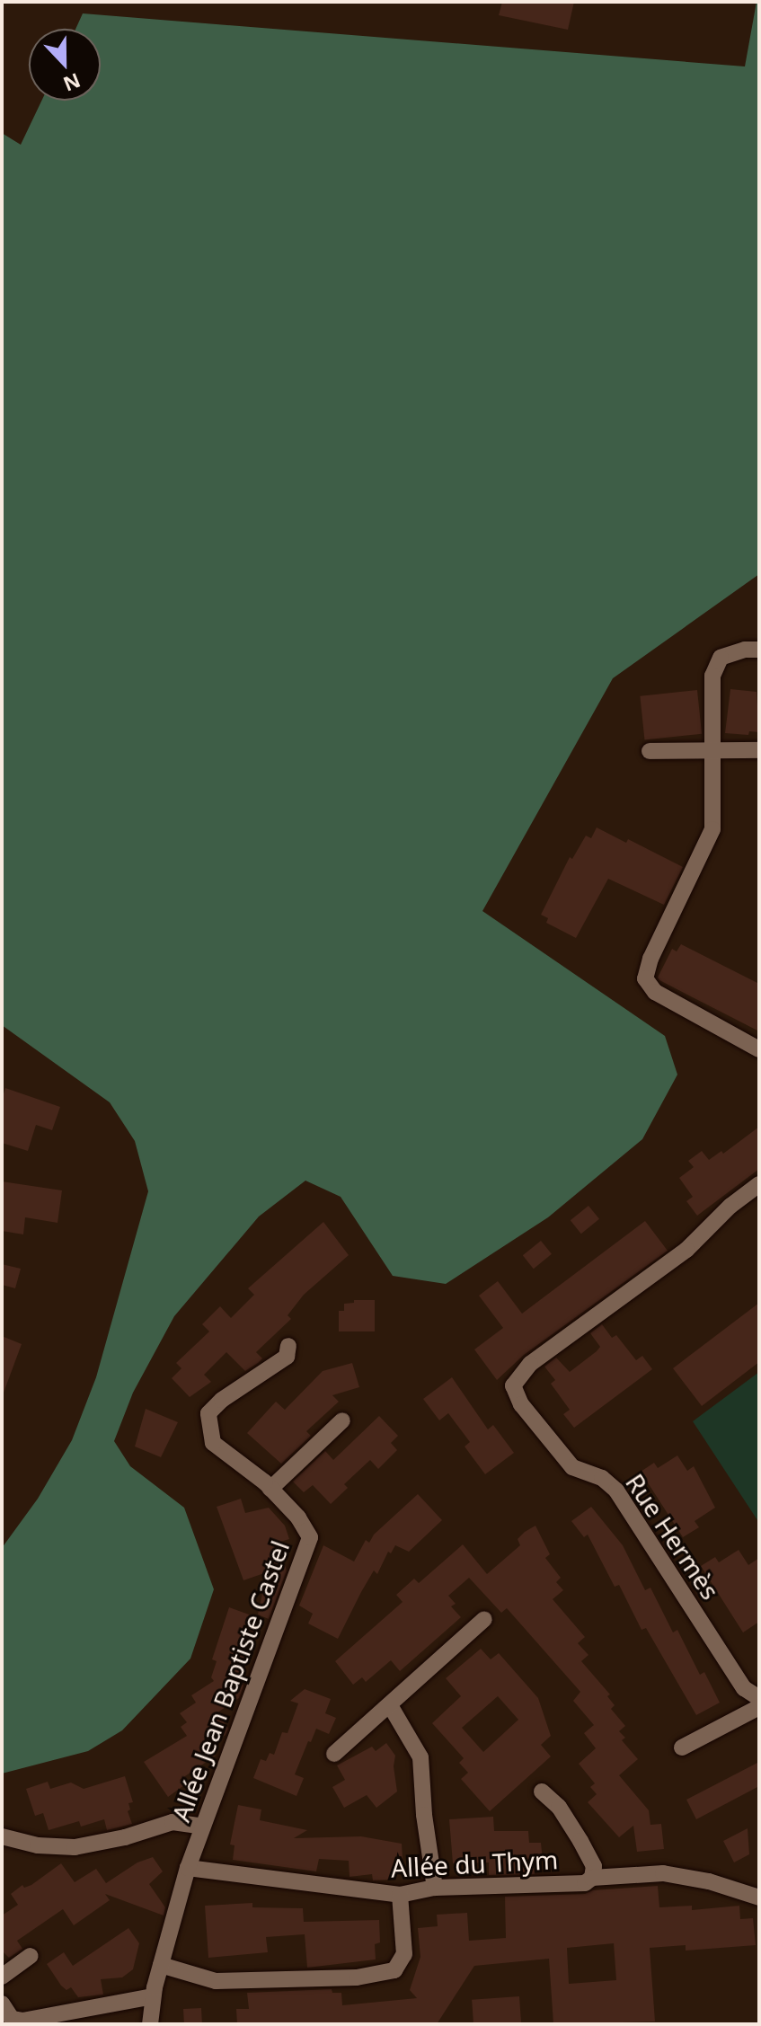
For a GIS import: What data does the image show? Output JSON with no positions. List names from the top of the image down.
{
  "streets": {
    "street": ["Rue Hermès", "Allée Jean Baptiste Castel", "Allée du Thym"]
  },
  "crossings": [
    ["Allée Jean Baptiste Castel", "Allée du Thym"]
  ],
  "north": "bottom"
}
